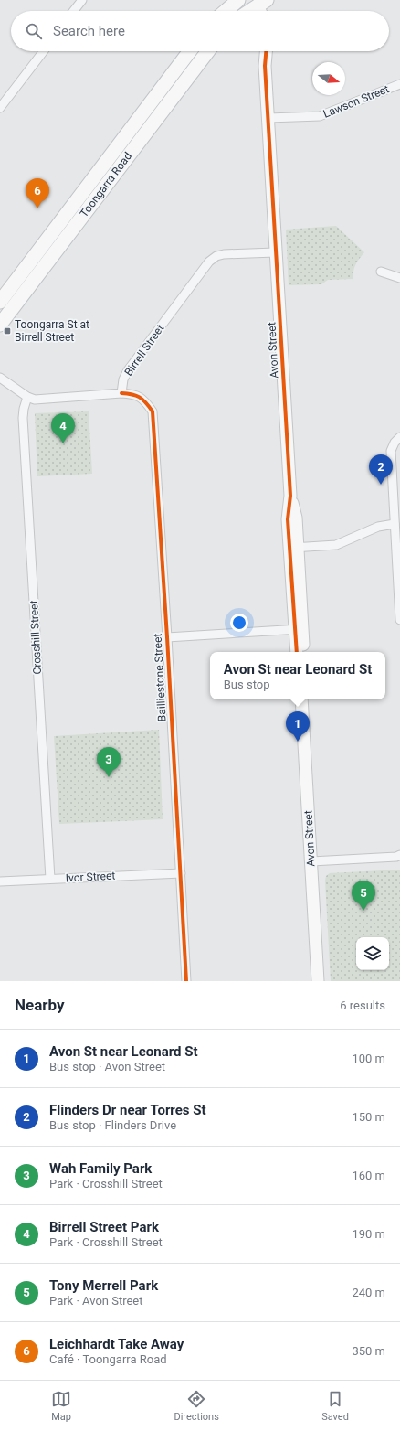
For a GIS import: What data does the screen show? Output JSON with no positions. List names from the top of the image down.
{
  "streets": {
    "main road": ["Toongarra Road"],
    "street": [
      "Lawson Street",
      "Birrell Street",
      "Avon Street",
      "Crosshill Street",
      "Bailliestone Street",
      "Ivor Street"
    ]
  },
  "crossings": [
    ["Lawson Street", "Avon Street"],
    ["Birrell Street", "Avon Street"],
    ["Birrell Street", "Bailliestone Street"],
    ["Crosshill Street", "Ivor Street"],
    ["Bailliestone Street", "Ivor Street"]
  ],
  "places": {
    "transit": ["Toongarra St at Birrell Street"]
  },
  "north": "right",
  "page": {
    "search": "Search here",
    "pins": [
      "6",
      "4",
      "2",
      "1",
      "3",
      "5"
    ],
    "popup": ["Avon St near Leonard St", "Bus stop"],
    "heading": ["Nearby", "6 results"],
    "list": [
      {
        "mark": "1",
        "name": "Avon St near Leonard St",
        "note": "Bus stop · Avon Street",
        "value": "100 m"
      },
      {
        "mark": "2",
        "name": "Flinders Dr near Torres St",
        "note": "Bus stop · Flinders Drive",
        "value": "150 m"
      },
      {
        "mark": "3",
        "name": "Wah Family Park",
        "note": "Park · Crosshill Street",
        "value": "160 m"
      },
      {
        "mark": "4",
        "name": "Birrell Street Park",
        "note": "Park · Crosshill Street",
        "value": "190 m"
      },
      {
        "mark": "5",
        "name": "Tony Merrell Park",
        "note": "Park · Avon Street",
        "value": "240 m"
      },
      {
        "mark": "6",
        "name": "Leichhardt Take Away",
        "note": "Café · Toongarra Road",
        "value": "350 m"
      }
    ],
    "nav": ["Map", "Directions", "Saved"]
  }
}
